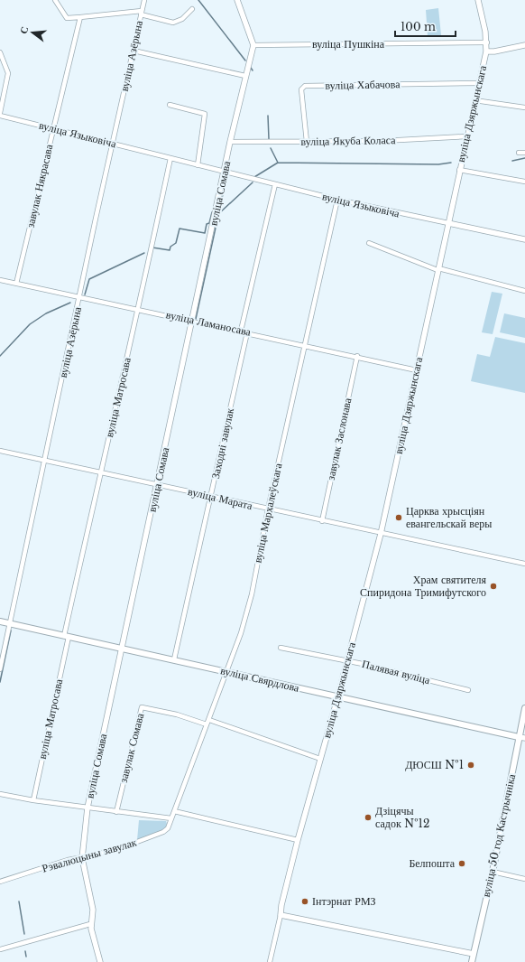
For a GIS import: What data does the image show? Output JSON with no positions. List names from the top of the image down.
{
  "streets": {
    "main road": ["вуліца Свярдлова", "вуліца 50 год Кастрычніка"],
    "street": [
      "вуліца Пушкіна",
      "вуліца Азёрына",
      "вуліца Хабачова",
      "вуліца Дзяржынскага",
      "вуліца Языковіча",
      "вуліца Якуба Коласа",
      "завулак Някрасава",
      "вуліца Сомава",
      "вуліца Ламаносава",
      "вуліца Матросава",
      "завулак Заслонава",
      "Заходні завулак",
      "вуліца Марата",
      "вуліца Мархалеўскага",
      "Палявая вуліца",
      "завулак Сомава",
      "Рэвалюцыны завулак"
    ]
  },
  "crossings": [
    ["вуліца Пушкіна", "вуліца Дзяржынскага"],
    ["вуліца Пушкіна", "вуліца Сомава"],
    ["вуліца Азёрына", "вуліца Языковіча"],
    ["вуліца Азёрына", "завулак Някрасава"],
    ["вуліца Азёрына", "вуліца Ламаносава"],
    ["вуліца Азёрына", "вуліца Марата"],
    ["вуліца Азёрына", "вуліца Свярдлова"],
    ["вуліца Хабачова", "вуліца Дзяржынскага"],
    ["вуліца Хабачова", "вуліца Якуба Коласа"],
    ["вуліца Дзяржынскага", "вуліца Языковіча"],
    ["вуліца Дзяржынскага", "вуліца Якуба Коласа"],
    ["вуліца Дзяржынскага", "вуліца Ламаносава"],
    ["вуліца Дзяржынскага", "вуліца Марата"],
    ["вуліца Дзяржынскага", "Палявая вуліца"],
    ["вуліца Дзяржынскага", "вуліца Свярдлова"],
    ["вуліца Языковіча", "завулак Някрасава"],
    ["вуліца Языковіча", "вуліца Сомава"],
    ["вуліца Языковіча", "вуліца Матросава"],
    ["вуліца Языковіча", "вуліца Мархалеўскага"],
    ["вуліца Якуба Коласа", "вуліца Сомава"],
    ["завулак Някрасава", "вуліца Ламаносава"],
    ["вуліца Сомава", "вуліца Ламаносава"],
    ["вуліца Сомава", "вуліца Марата"],
    ["вуліца Сомава", "вуліца Свярдлова"],
    ["вуліца Сомава", "Рэвалюцыны завулак"],
    ["вуліца Ламаносава", "вуліца Матросава"],
    ["вуліца Ламаносава", "завулак Заслонава"],
    ["вуліца Ламаносава", "Заходні завулак"],
    ["вуліца Ламаносава", "вуліца Мархалеўскага"],
    ["вуліца Матросава", "вуліца Марата"],
    ["вуліца Матросава", "вуліца Свярдлова"],
    ["завулак Заслонава", "вуліца Марата"],
    ["Заходні завулак", "вуліца Марата"],
    ["Заходні завулак", "вуліца Свярдлова"],
    ["вуліца Марата", "вуліца Мархалеўскага"],
    ["вуліца Мархалеўскага", "вуліца Свярдлова"],
    ["вуліца Мархалеўскага", "завулак Сомава"],
    ["вуліца Мархалеўскага", "Рэвалюцыны завулак"],
    ["вуліца Свярдлова", "вуліца 50 год Кастрычніка"]
  ],
  "places": [
    "Царква хрысціян евангельскай веры",
    "Храм святителя Спиридона Тримифутского",
    "ДЮСШ №1",
    "Дзіцячы садок №12",
    "Белпошта",
    "Інтэрнат РМЗ"
  ],
  "scale_bar": "100 m",
  "north": "left"
}
